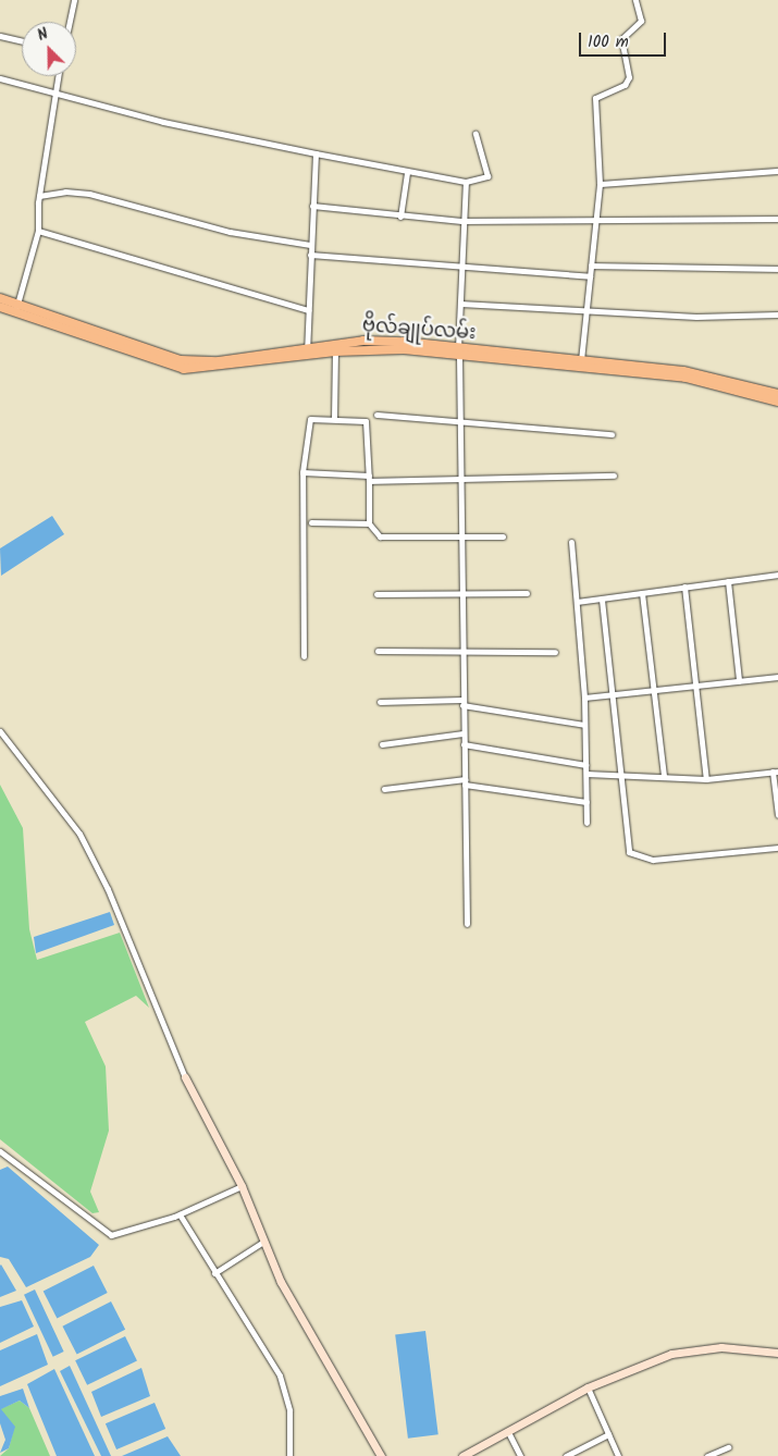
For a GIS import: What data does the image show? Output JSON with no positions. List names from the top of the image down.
{
  "streets": {
    "main road": ["ဗိုလ်ချုပ်လမ်း"]
  },
  "scale_bar": "100 m",
  "north": "top left"
}
